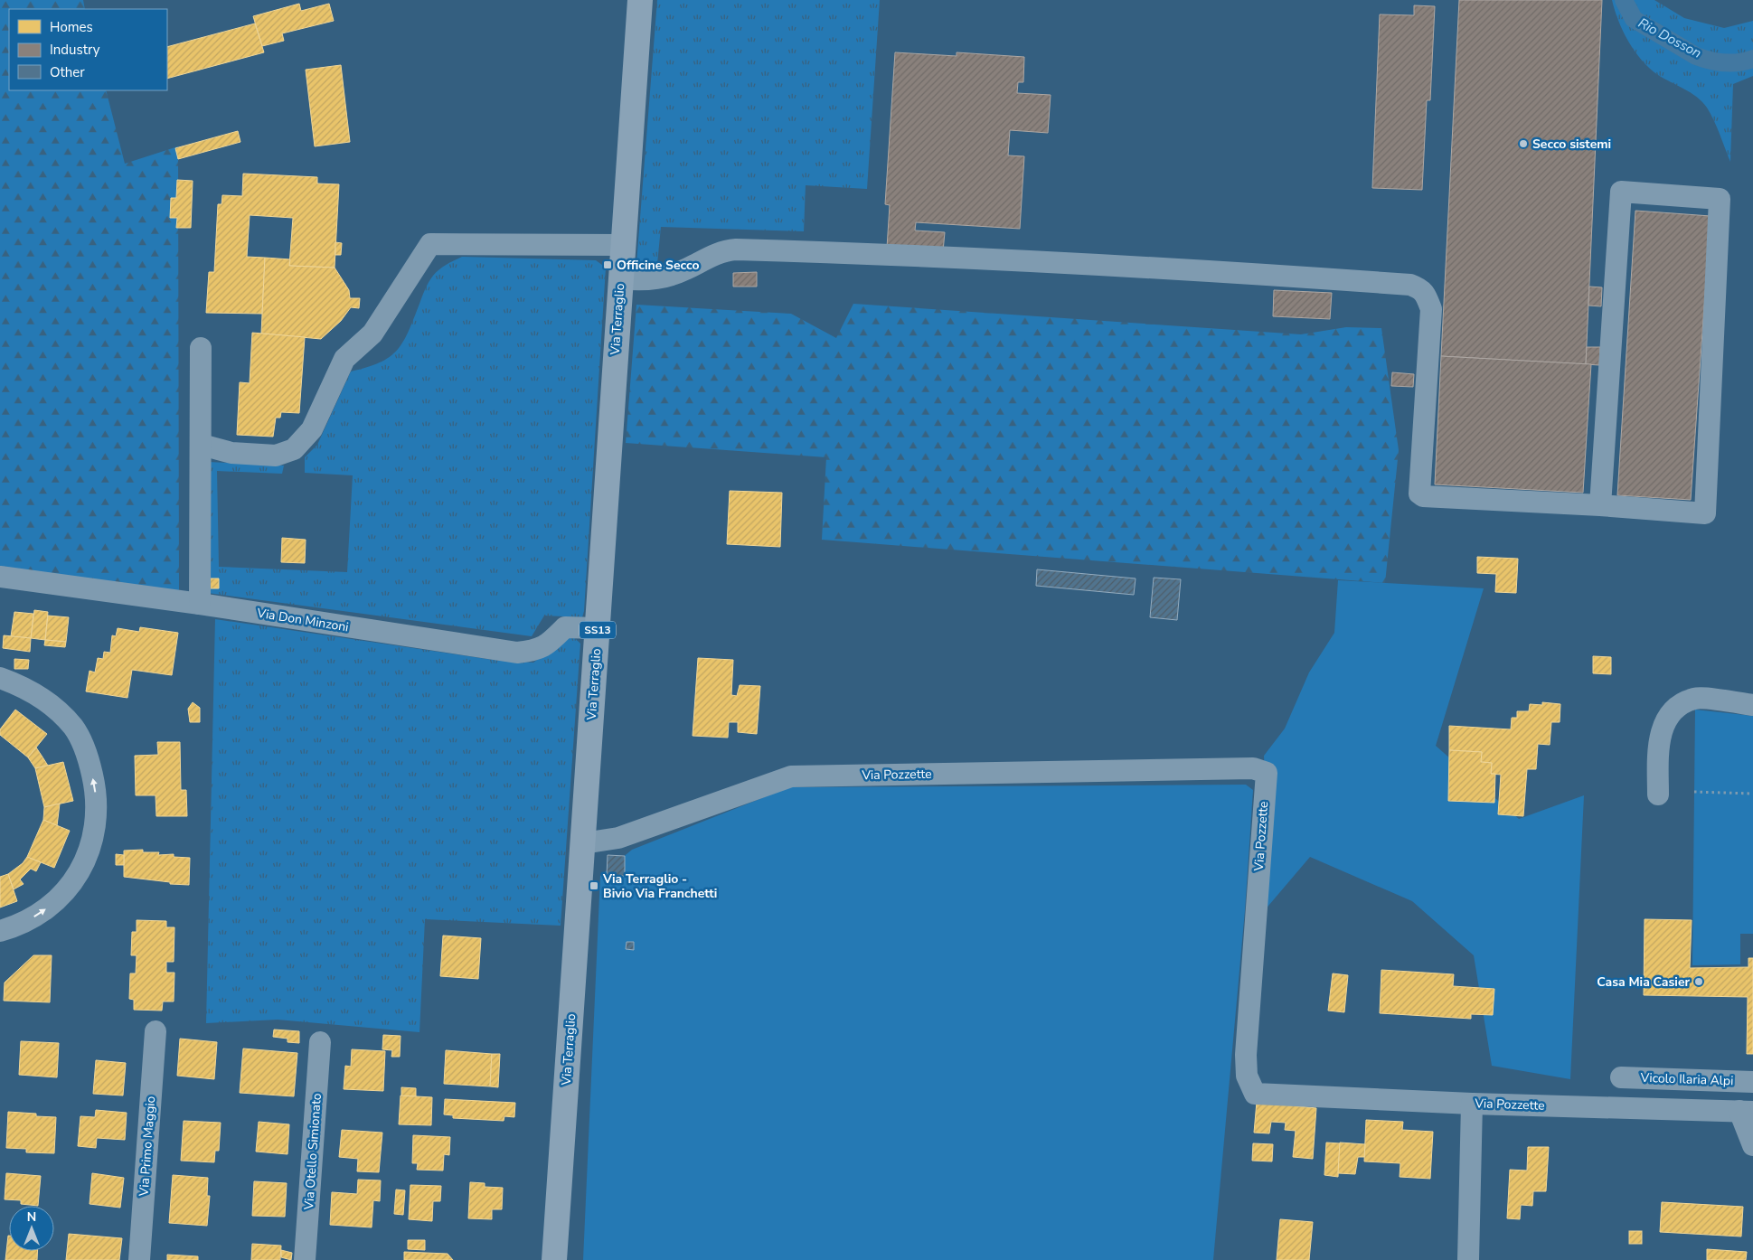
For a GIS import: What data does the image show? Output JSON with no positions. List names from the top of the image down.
{
  "streets": {
    "main road": ["Via Terraglio", "SS13"],
    "street": [
      "Via Don Minzoni",
      "Via Pozzette",
      "Vicolo Ilaria Alpi",
      "Via Primo Maggio",
      "Via Otello Simionato"
    ]
  },
  "crossings": [
    ["Via Terraglio", "Via Don Minzoni"],
    ["Via Terraglio", "Via Pozzette"]
  ],
  "water": ["Rio Dosson"],
  "places": {
    "other": ["Secco sistemi", "Casa Mia Casier"],
    "transit": ["Officine Secco", "Via Terraglio - Bivio Via Franchetti"]
  },
  "legend": ["Homes", "Industry", "Other"],
  "north": "top"
}
